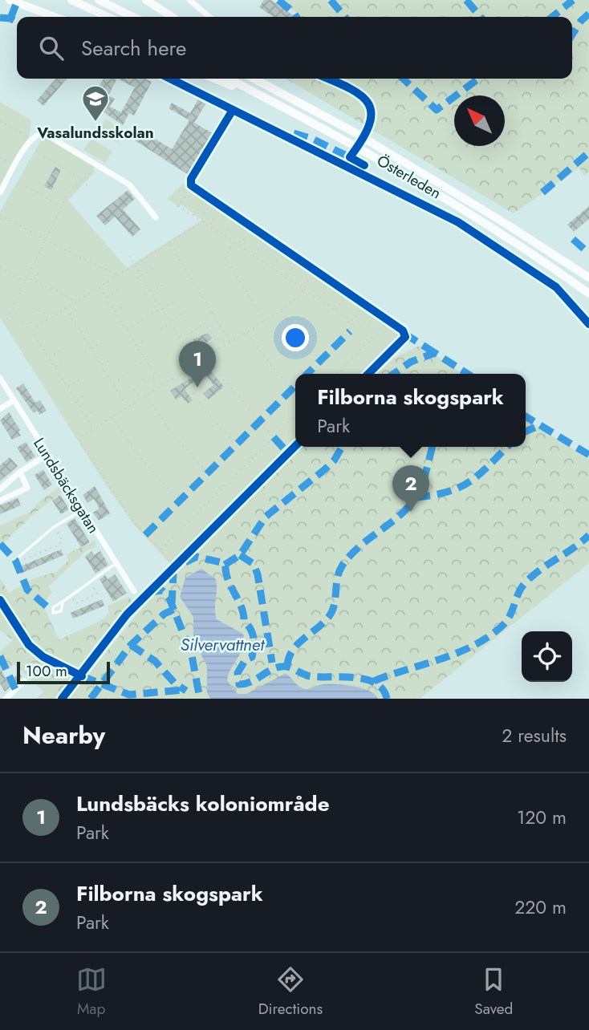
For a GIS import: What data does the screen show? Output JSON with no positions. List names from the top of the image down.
{
  "streets": {
    "main road": ["Österleden"],
    "street": ["Lundsbäcksgatan"]
  },
  "water": ["Silvervattnet"],
  "places": {
    "school or university": ["Vasalundsskolan"]
  },
  "scale_bar": "100 m",
  "north": "top left",
  "page": {
    "search": "Search here",
    "pins": ["1", "2"],
    "popup": ["Filborna skogspark", "Park"],
    "scale": "100 m",
    "heading": ["Nearby", "2 results"],
    "list": [
      {
        "mark": "1",
        "name": "Lundsbäcks koloniområde",
        "note": "Park",
        "value": "120 m"
      },
      {
        "mark": "2",
        "name": "Filborna skogspark",
        "note": "Park",
        "value": "220 m"
      }
    ],
    "nav": ["Map", "Directions", "Saved"]
  }
}
